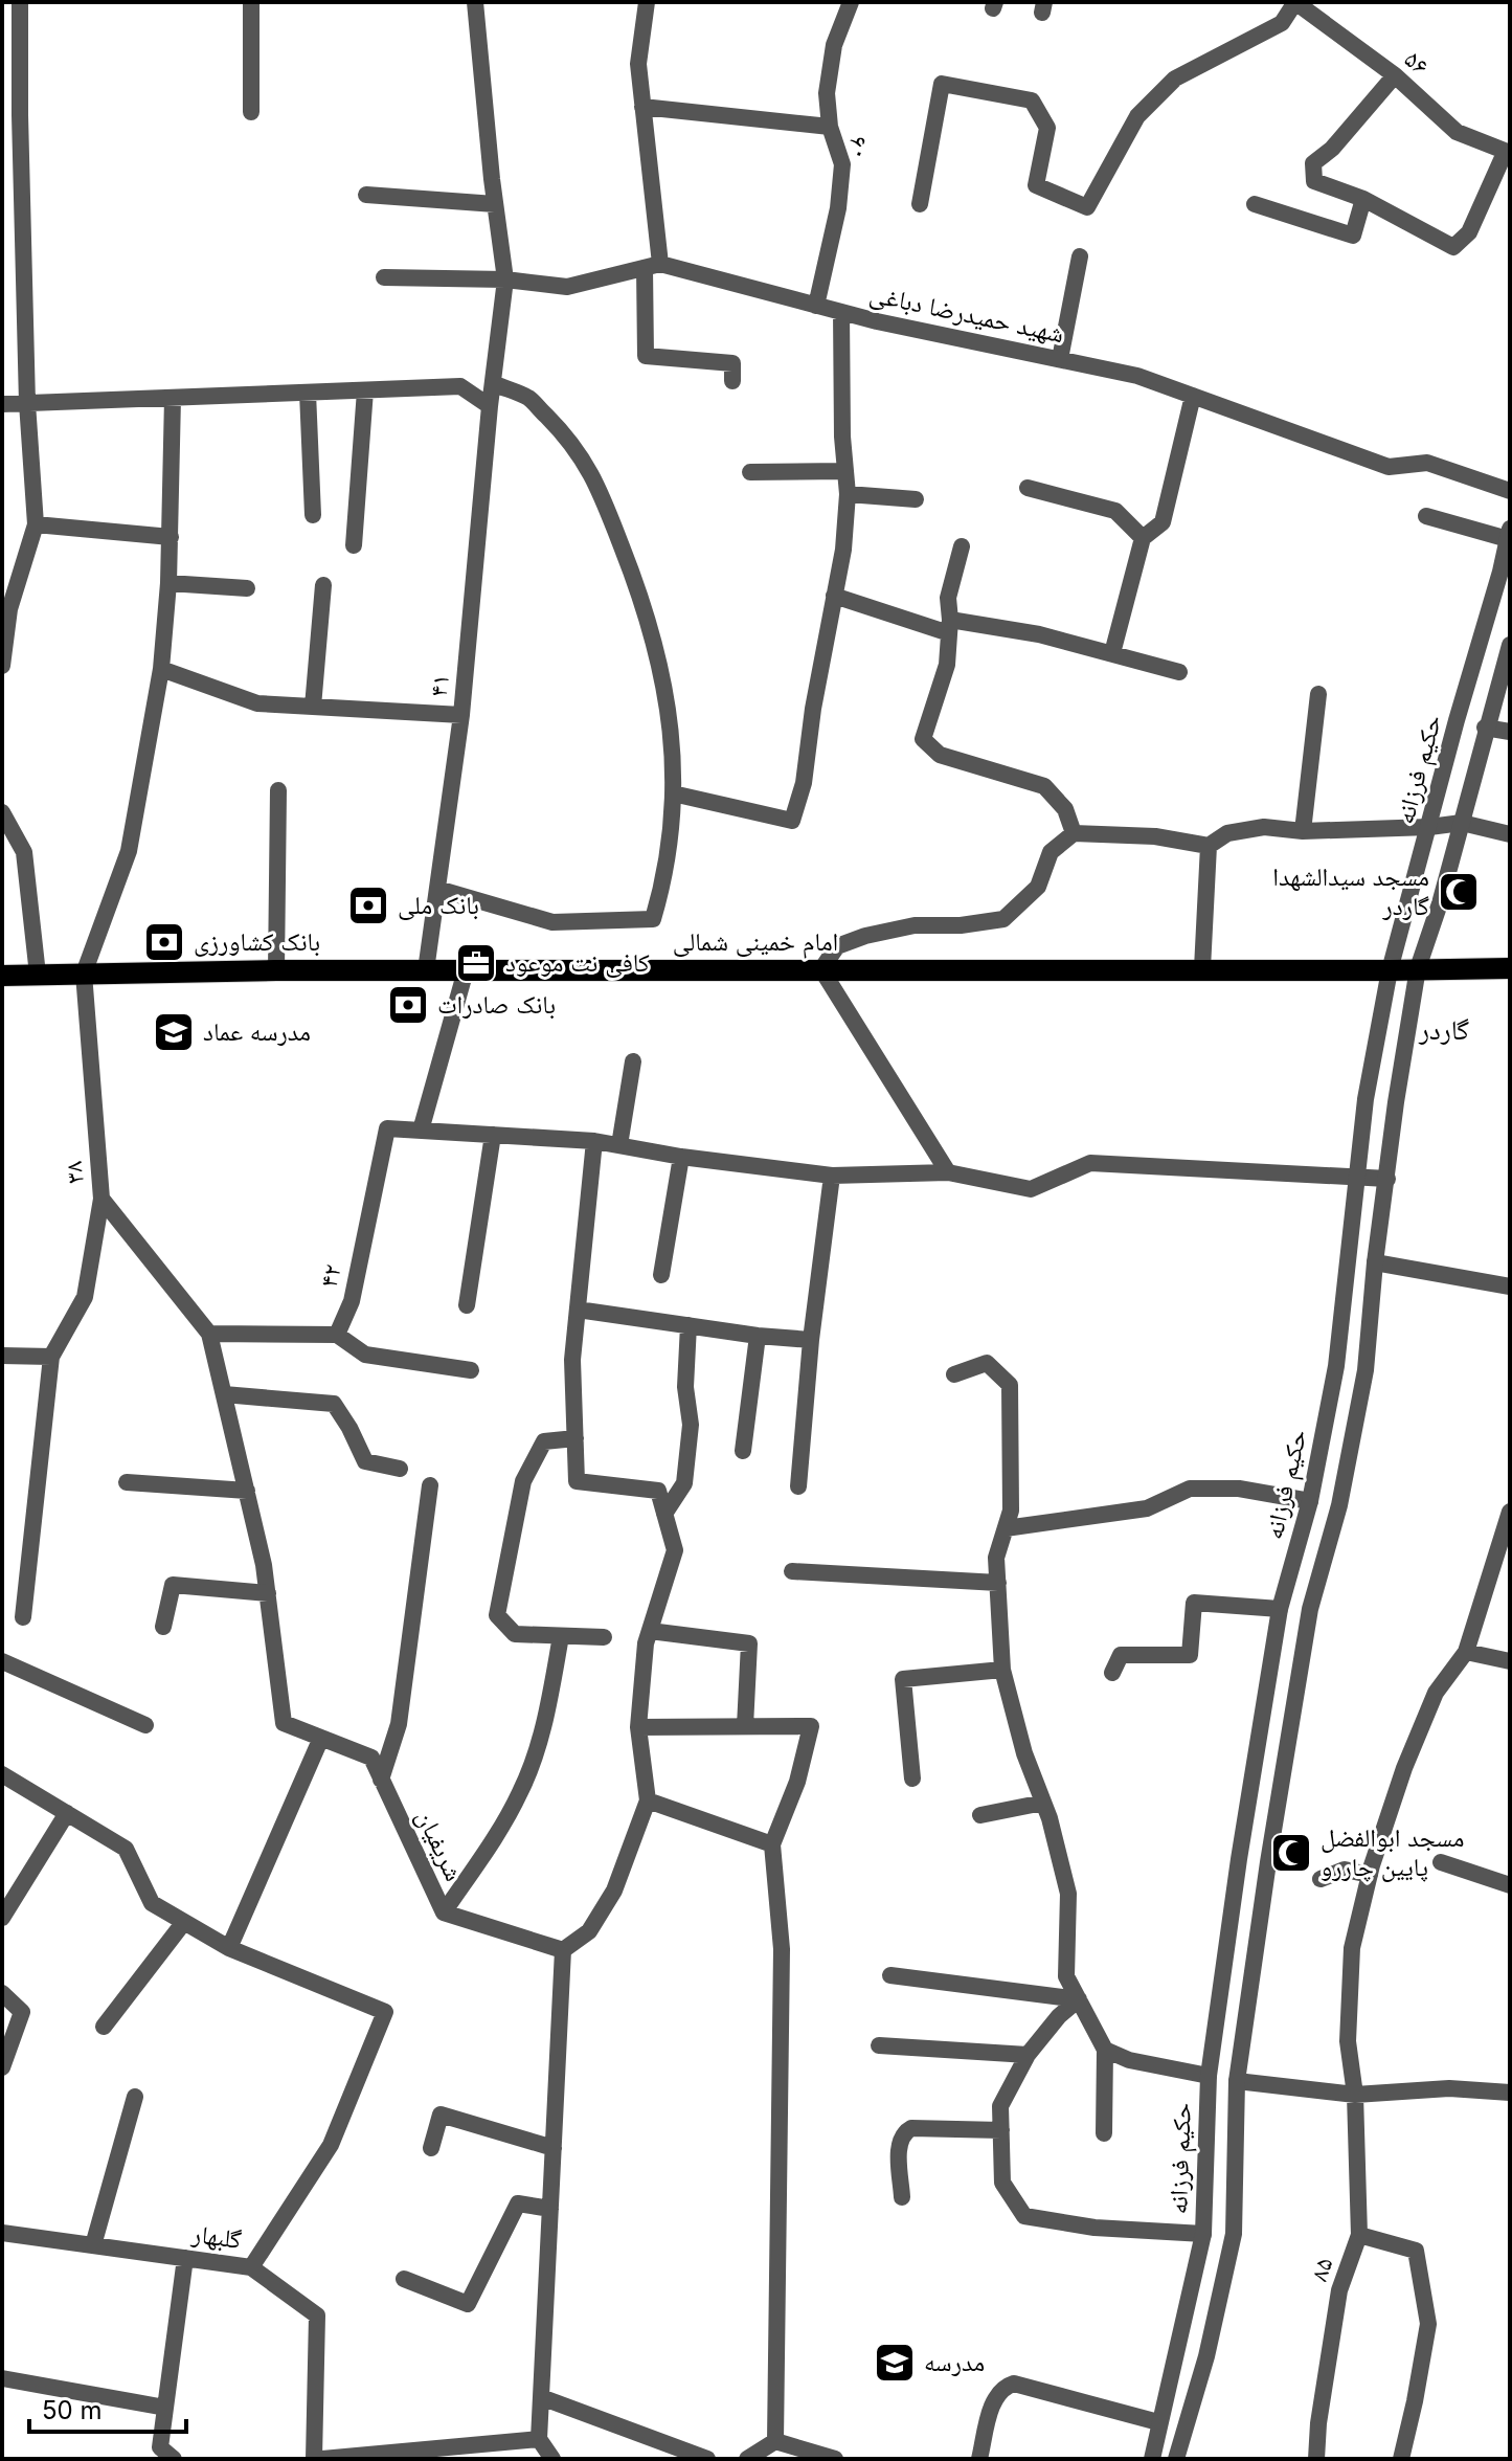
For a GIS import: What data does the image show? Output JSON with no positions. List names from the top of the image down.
{
  "streets": {
    "main road": ["امام خمینی شمالی"],
    "street": [
      "۵۶",
      "۶۰",
      "شهید حمیدرضا دباغی",
      "۴۱",
      "حکیم فرزانه",
      "۳۸",
      "۴۲",
      "شریفیان",
      "گلبهار",
      "۸۵"
    ]
  },
  "crossings": [
    ["۶۰", "شهید حمیدرضا دباغی"],
    ["۴۱", "امام خمینی شمالی"],
    ["حکیم فرزانه", "امام خمینی شمالی"],
    ["امام خمینی شمالی", "۳۸"]
  ],
  "districts": ["گاردر"],
  "places": {
    "mosque": ["مسجد سیدالشهدا گاردر", "مسجد ابوالفضل پایین چاررو"],
    "bank": ["بانک ملی", "بانک کشاورزی", "بانک صادرات"],
    "office": ["کافی نت موعود"],
    "school or university": ["مدرسه عماد", "مدرسه"]
  },
  "scale_bar": "50 m"
}
